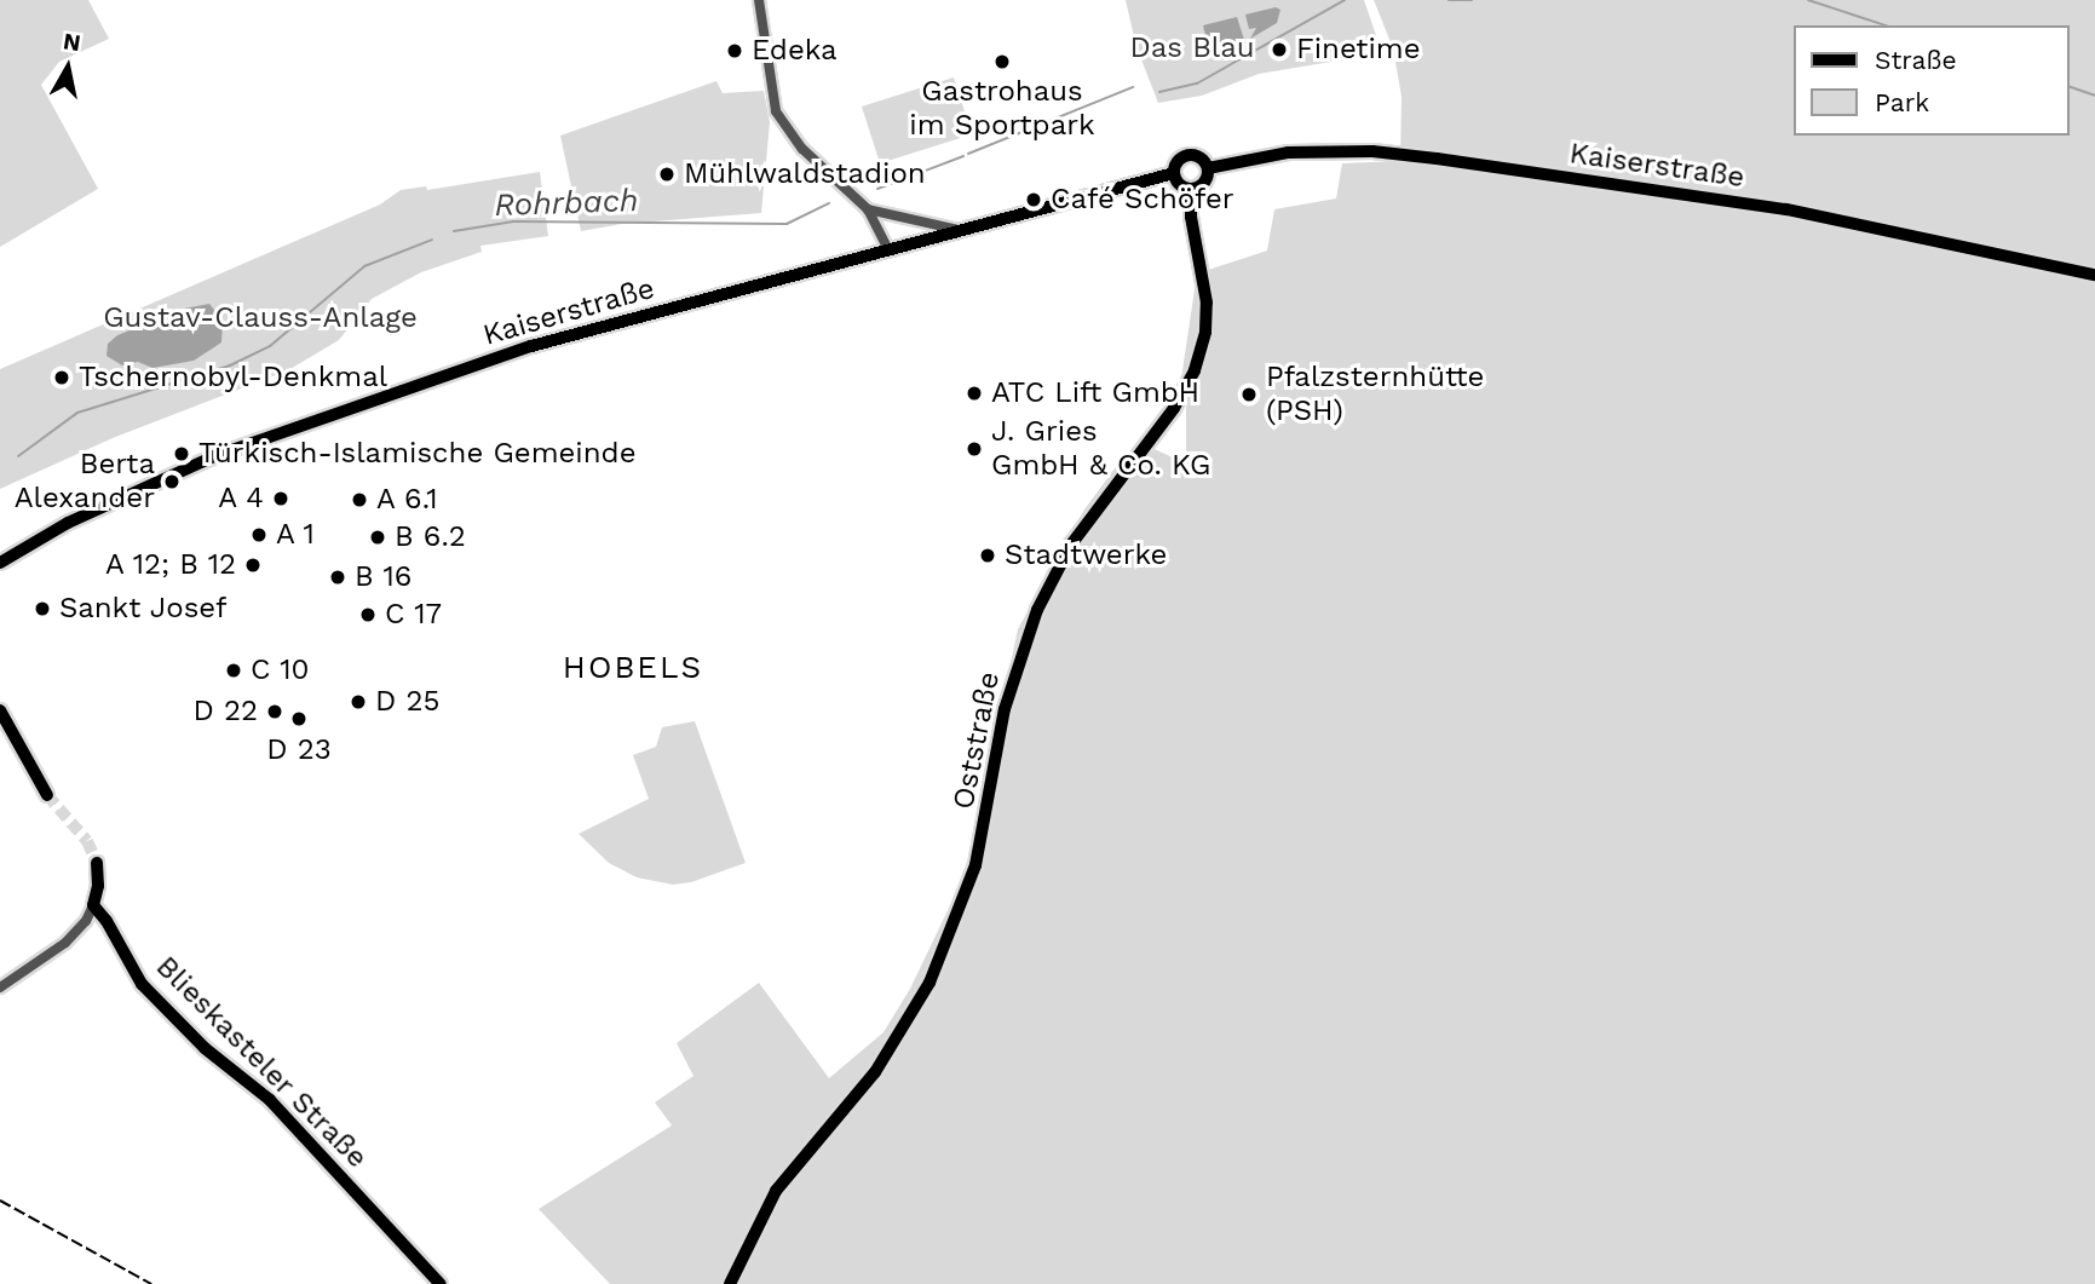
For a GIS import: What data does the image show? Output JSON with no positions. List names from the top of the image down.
{
  "streets": {
    "main road": ["Kaiserstraße", "Oststraße", "Blieskasteler Straße"]
  },
  "crossings": [
    ["Kaiserstraße", "Oststraße"]
  ],
  "districts": ["HOBELS"],
  "water": ["Rohrbach"],
  "parks": ["Das Blau", "Gustav-Clauss-Anlage"],
  "places": [
    "Finetime",
    "Edeka",
    "Gastrohaus im Sportpark",
    "Mühlwaldstadion",
    "Café Schöfer",
    "Tschernobyl-Denkmal",
    "ATC Lift GmbH",
    "Pfalzsternhütte (PSH)",
    "J. Gries GmbH & Co. KG",
    "Türkisch-Islamische Gemeinde",
    "Berta Alexander",
    "A 4",
    "A 6.1",
    "A 1",
    "B 6.2",
    "Stadtwerke",
    "A 12; B 12",
    "B 16",
    "Sankt Josef",
    "C 17",
    "C 10",
    "D 25",
    "D 22",
    "D 23"
  ],
  "legend": ["Straße", "Park"],
  "north": "top"
}
